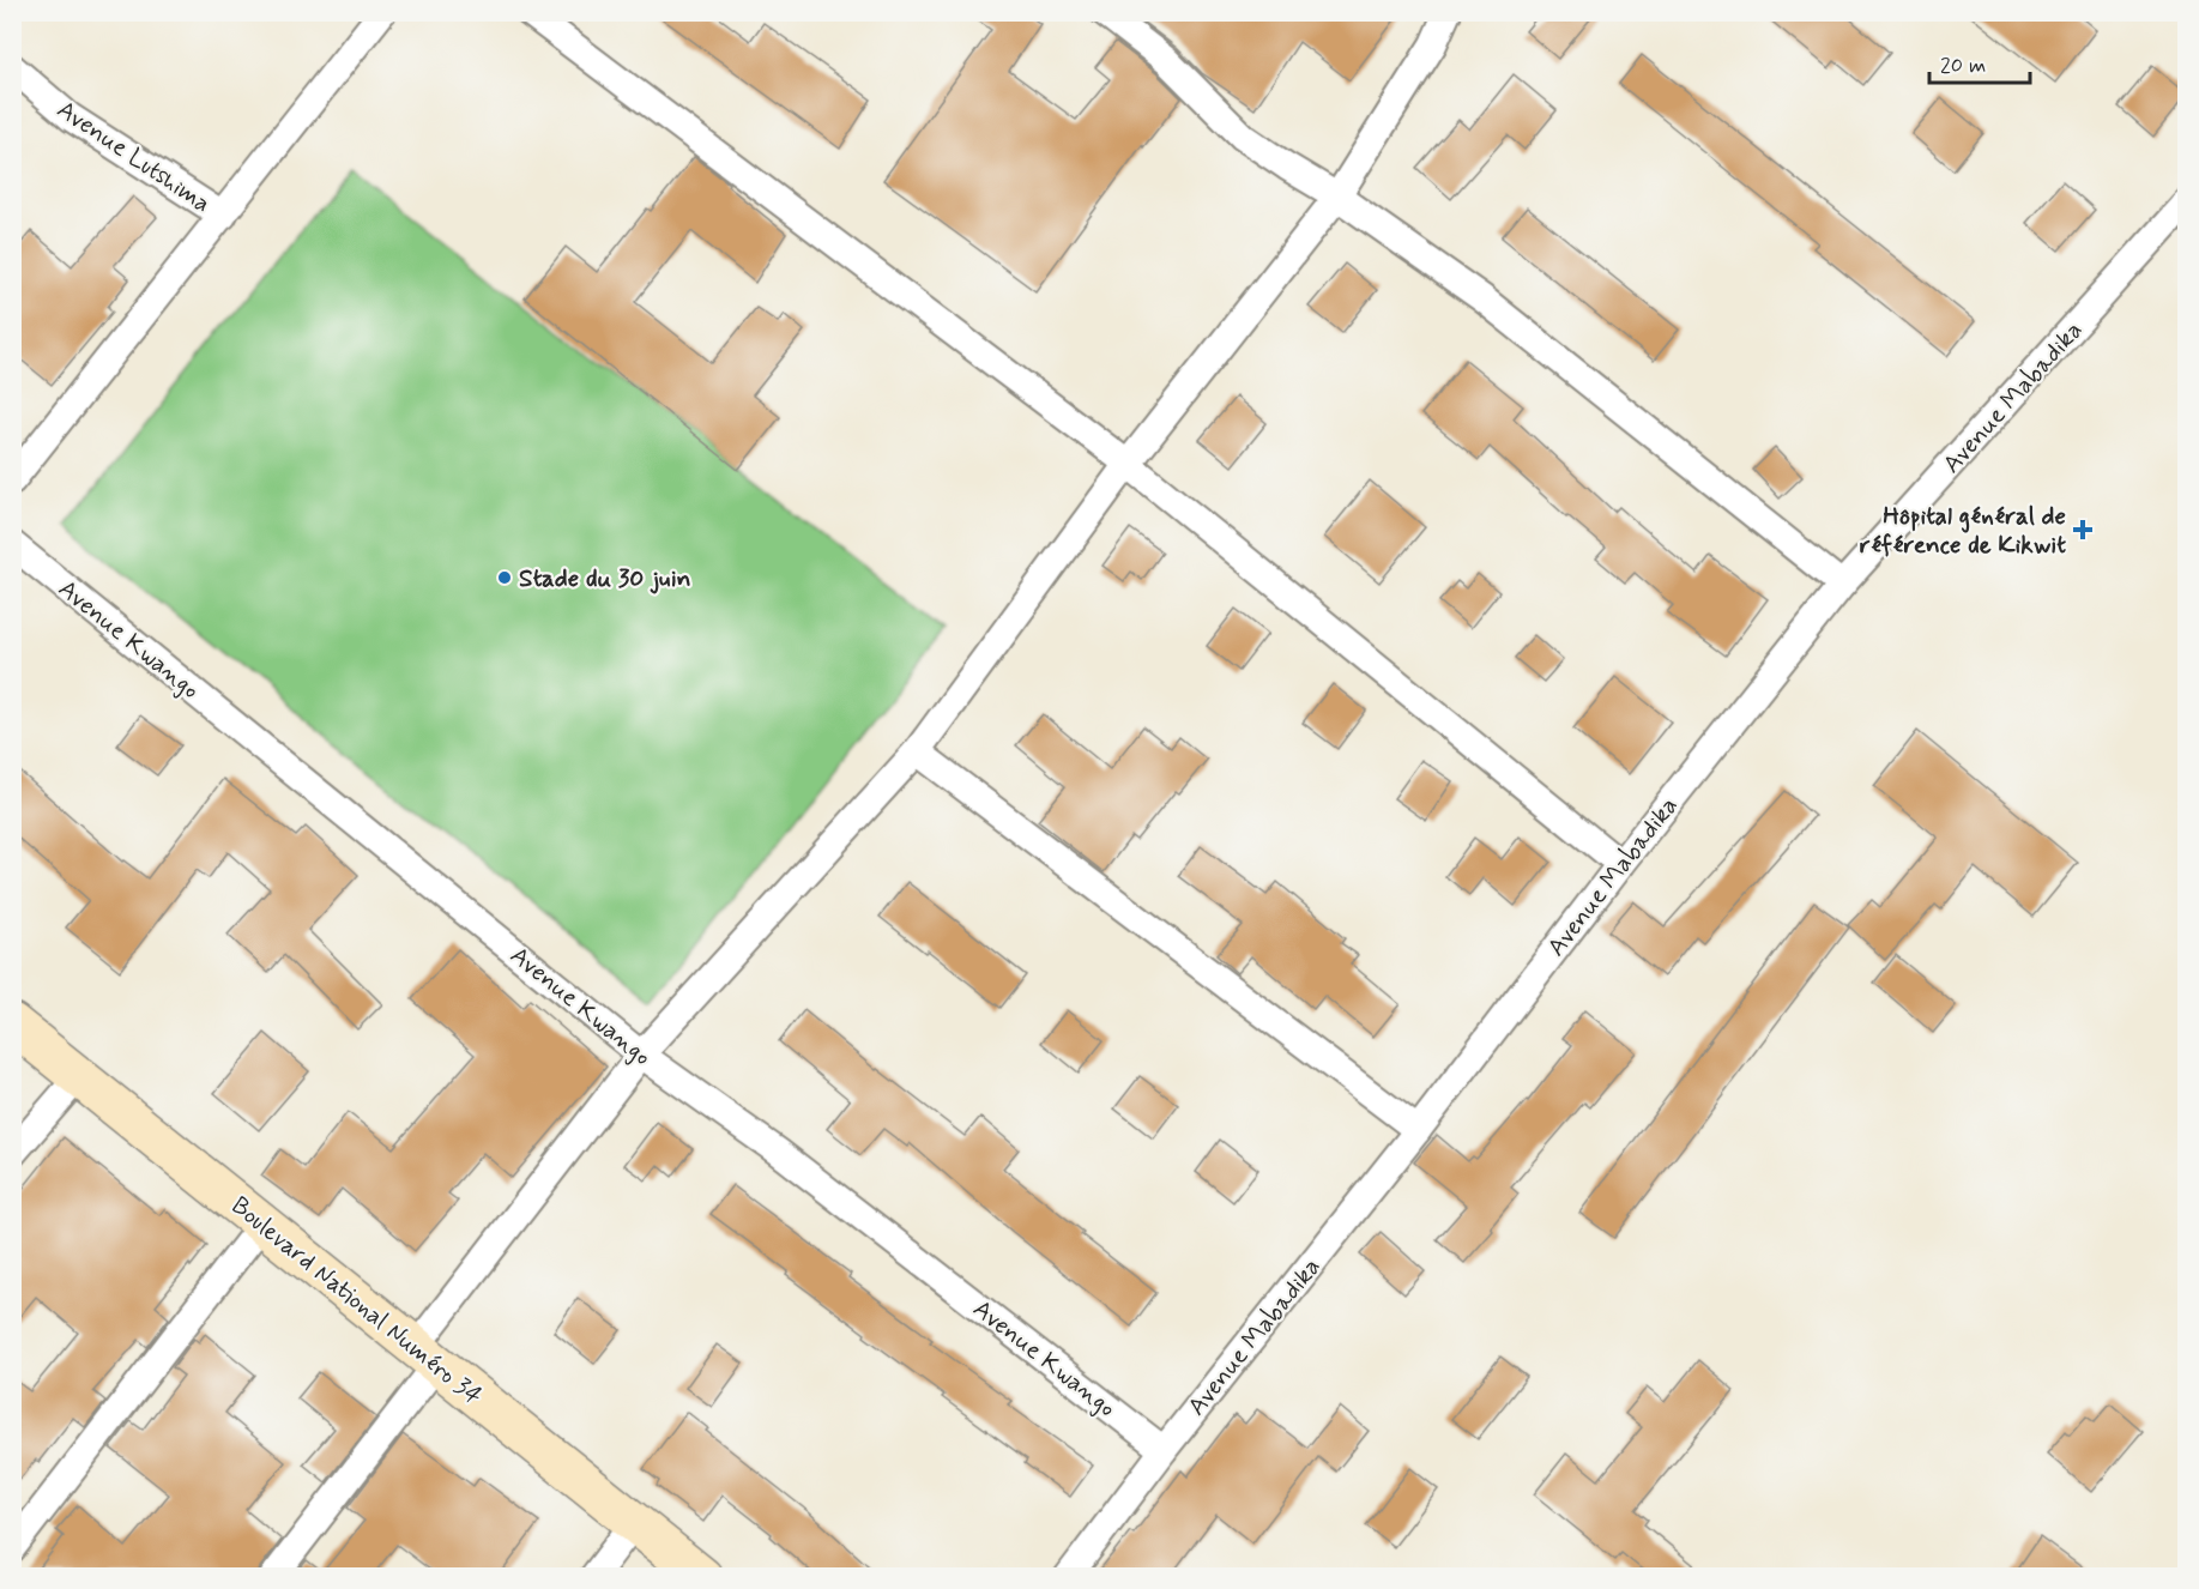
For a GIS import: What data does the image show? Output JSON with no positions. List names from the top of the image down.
{
  "streets": {
    "main road": ["Boulevard National Numéro 34"],
    "street": ["Avenue Lutshima", "Avenue Mabadika", "Avenue Kwango"]
  },
  "crossings": [
    ["Avenue Mabadika", "Avenue Kwango"]
  ],
  "places": {
    "health": ["Hôpital général de référence de Kikwit"],
    "other": ["Stade du 30 juin"]
  },
  "scale_bar": "20 m"
}
